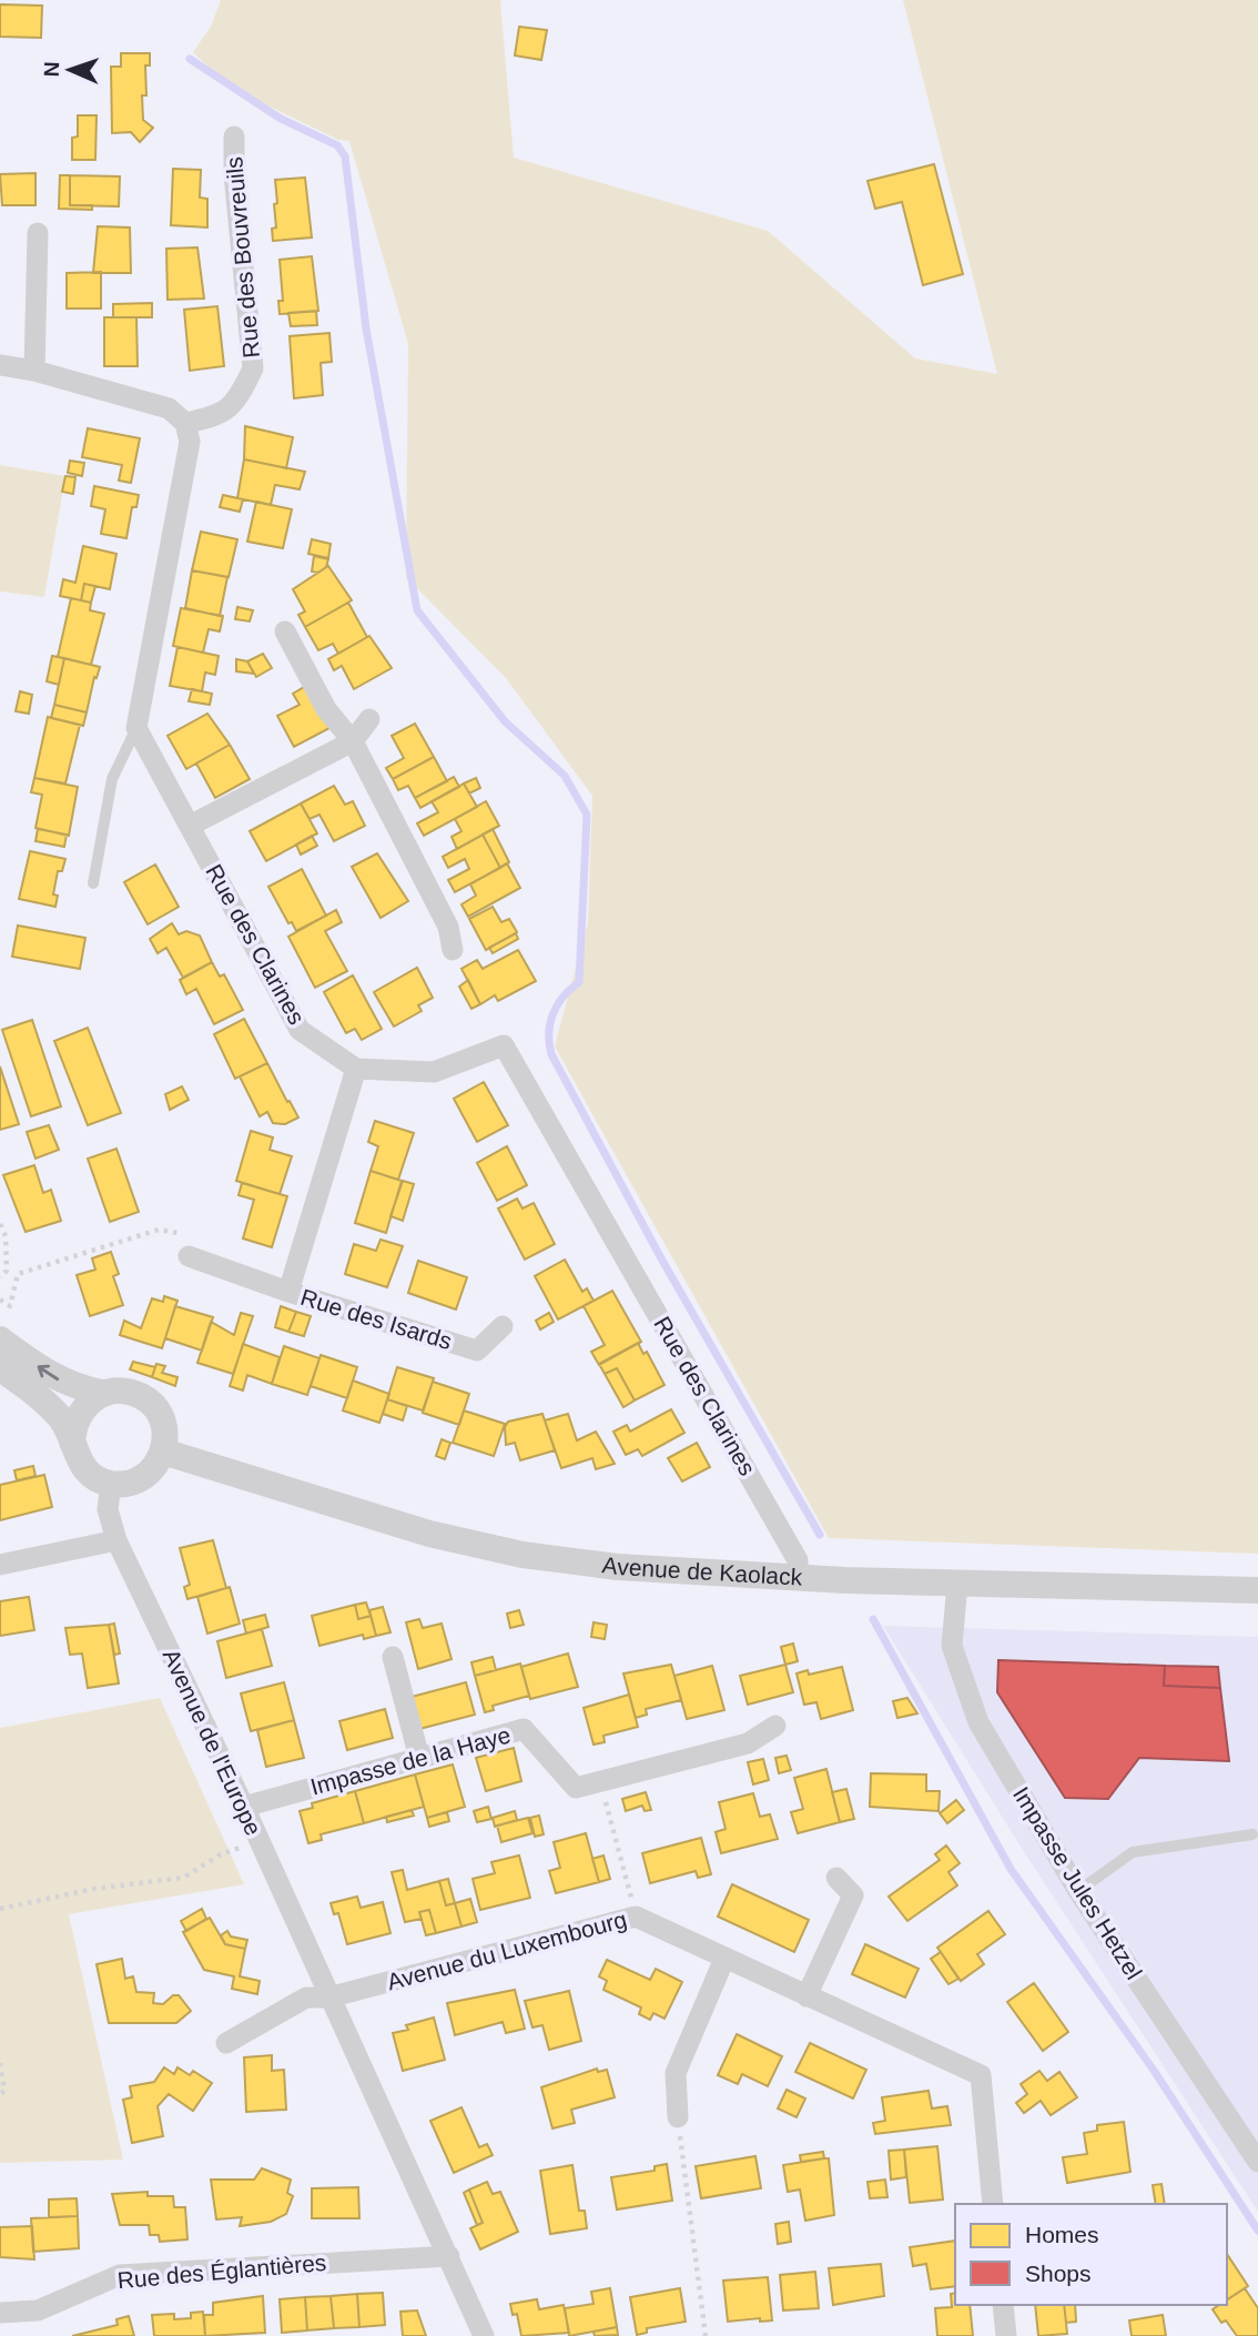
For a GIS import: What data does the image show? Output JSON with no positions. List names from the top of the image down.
{
  "streets": {
    "street": [
      "Rue des Bouvreuils",
      "Rue des Clarines",
      "Rue des Isards",
      "Avenue de Kaolack",
      "Avenue de l'Europe",
      "Impasse de la Haye",
      "Impasse Jules Hetzel",
      "Avenue du Luxembourg",
      "Rue des Églantières"
    ]
  },
  "crossings": [
    ["Rue des Clarines", "Rue des Isards"],
    ["Rue des Clarines", "Avenue de Kaolack"],
    ["Avenue de Kaolack", "Avenue de l'Europe"],
    ["Avenue de Kaolack", "Impasse Jules Hetzel"],
    ["Avenue de l'Europe", "Impasse de la Haye"],
    ["Avenue de l'Europe", "Avenue du Luxembourg"],
    ["Avenue de l'Europe", "Rue des Églantières"]
  ],
  "legend": ["Homes", "Shops"],
  "north": "left"
}
